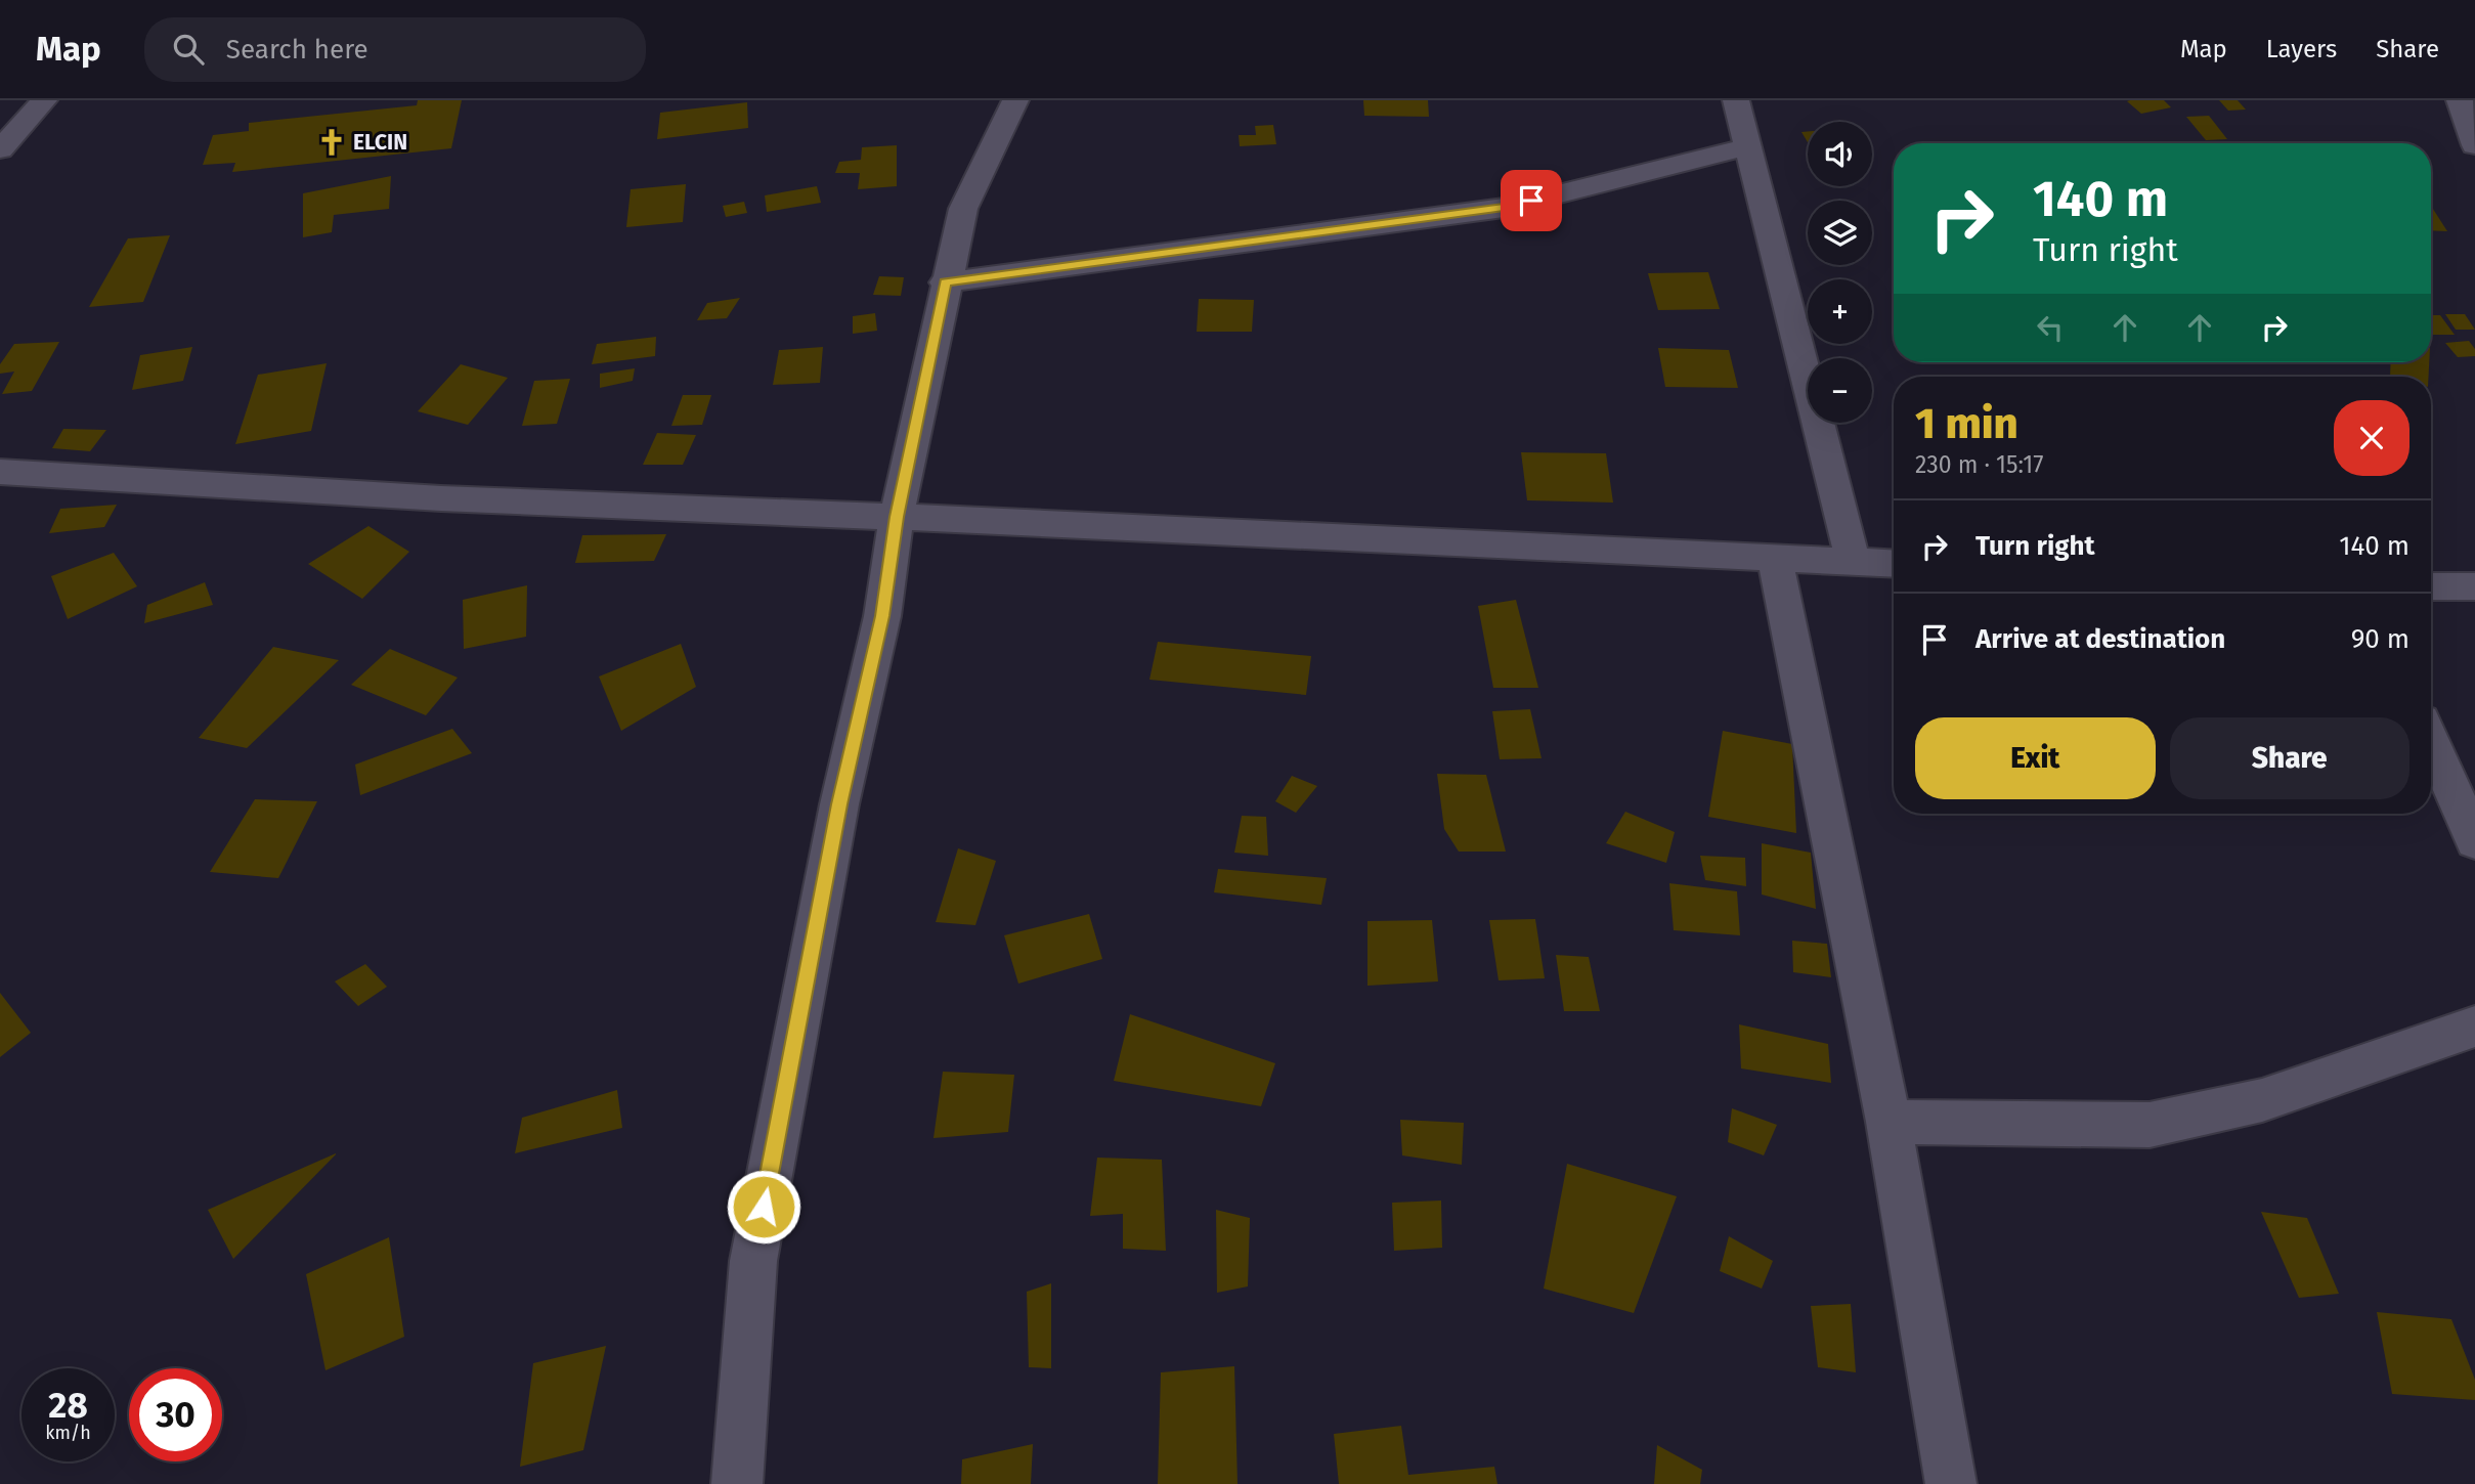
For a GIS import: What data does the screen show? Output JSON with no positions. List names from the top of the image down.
{
  "places": {
    "church": ["ELCIN"]
  },
  "page": {
    "header": "Map",
    "search": "Search here",
    "nav": ["Map", "Layers", "Share"],
    "map_buttons": ["+", "−"],
    "turn": ["140 m", "Turn right"],
    "heading": ["1 min", "230 m · 15:17"],
    "list": [
      {
        "name": "Turn right",
        "value": "140 m"
      },
      {
        "name": "Arrive at destination",
        "value": "90 m"
      }
    ],
    "buttons": ["Exit", "Share"],
    "speed": "28 km/h",
    "limit": "30"
  }
}
